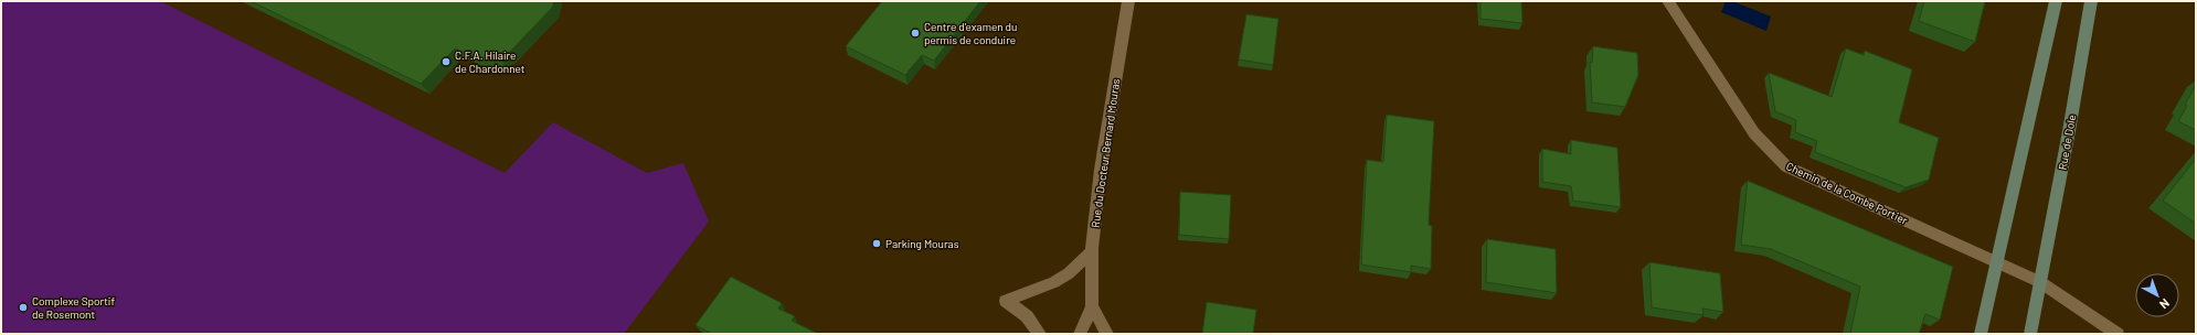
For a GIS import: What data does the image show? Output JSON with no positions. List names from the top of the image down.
{
  "streets": {
    "main road": ["Rue de Dole"],
    "street": ["Rue du Docteur Bernard Mouras", "Chemin de la Combe Portier"]
  },
  "places": [
    "Centre d'examen du permis de conduire",
    "C.F.A. Hilaire de Chardonnet",
    "Parking Mouras",
    "Complexe Sportif de Rosemont"
  ],
  "north": "bottom right"
}
